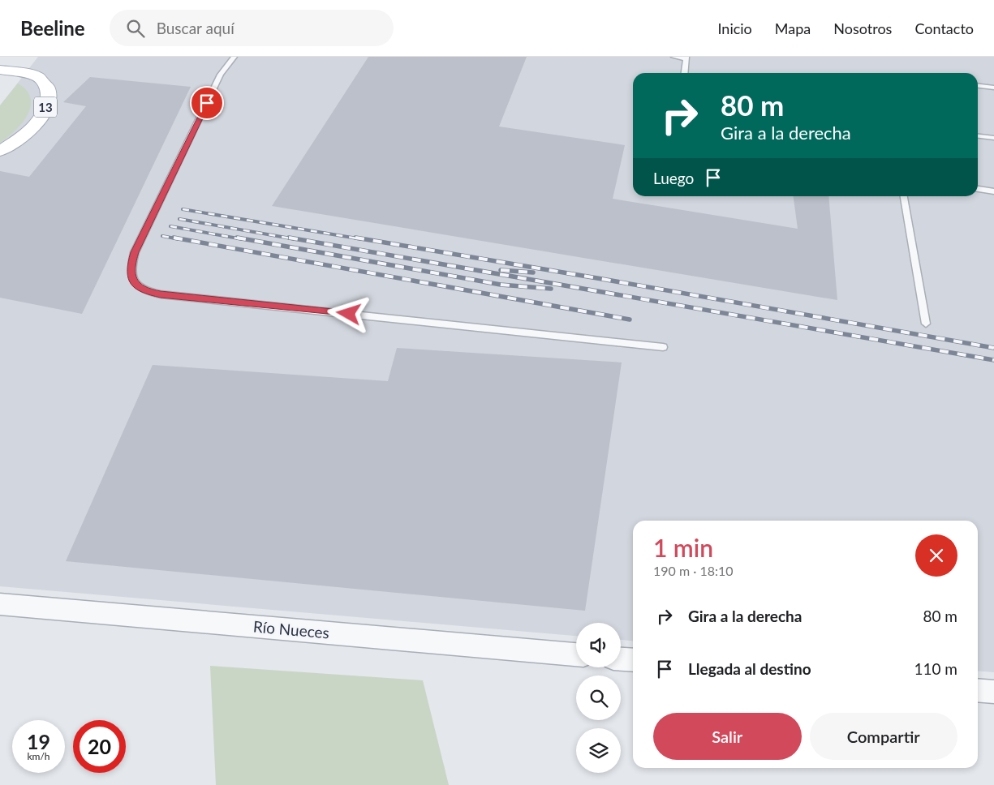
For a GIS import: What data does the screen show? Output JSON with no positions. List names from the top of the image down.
{
  "streets": {
    "main road": ["13"],
    "street": ["Río Nueces"]
  },
  "page": {
    "header": "Beeline",
    "search": "Buscar aquí",
    "nav": [
      "Inicio",
      "Mapa",
      "Nosotros",
      "Contacto"
    ],
    "turn": ["80 m", "Gira a la derecha"],
    "then": "Luego",
    "heading": ["1 min", "190 m · 18:10"],
    "list": [
      {
        "name": "Gira a la derecha",
        "value": "80 m"
      },
      {
        "name": "Llegada al destino",
        "value": "110 m"
      }
    ],
    "buttons": ["Salir", "Compartir"],
    "speed": "19 km/h",
    "limit": "20"
  }
}
